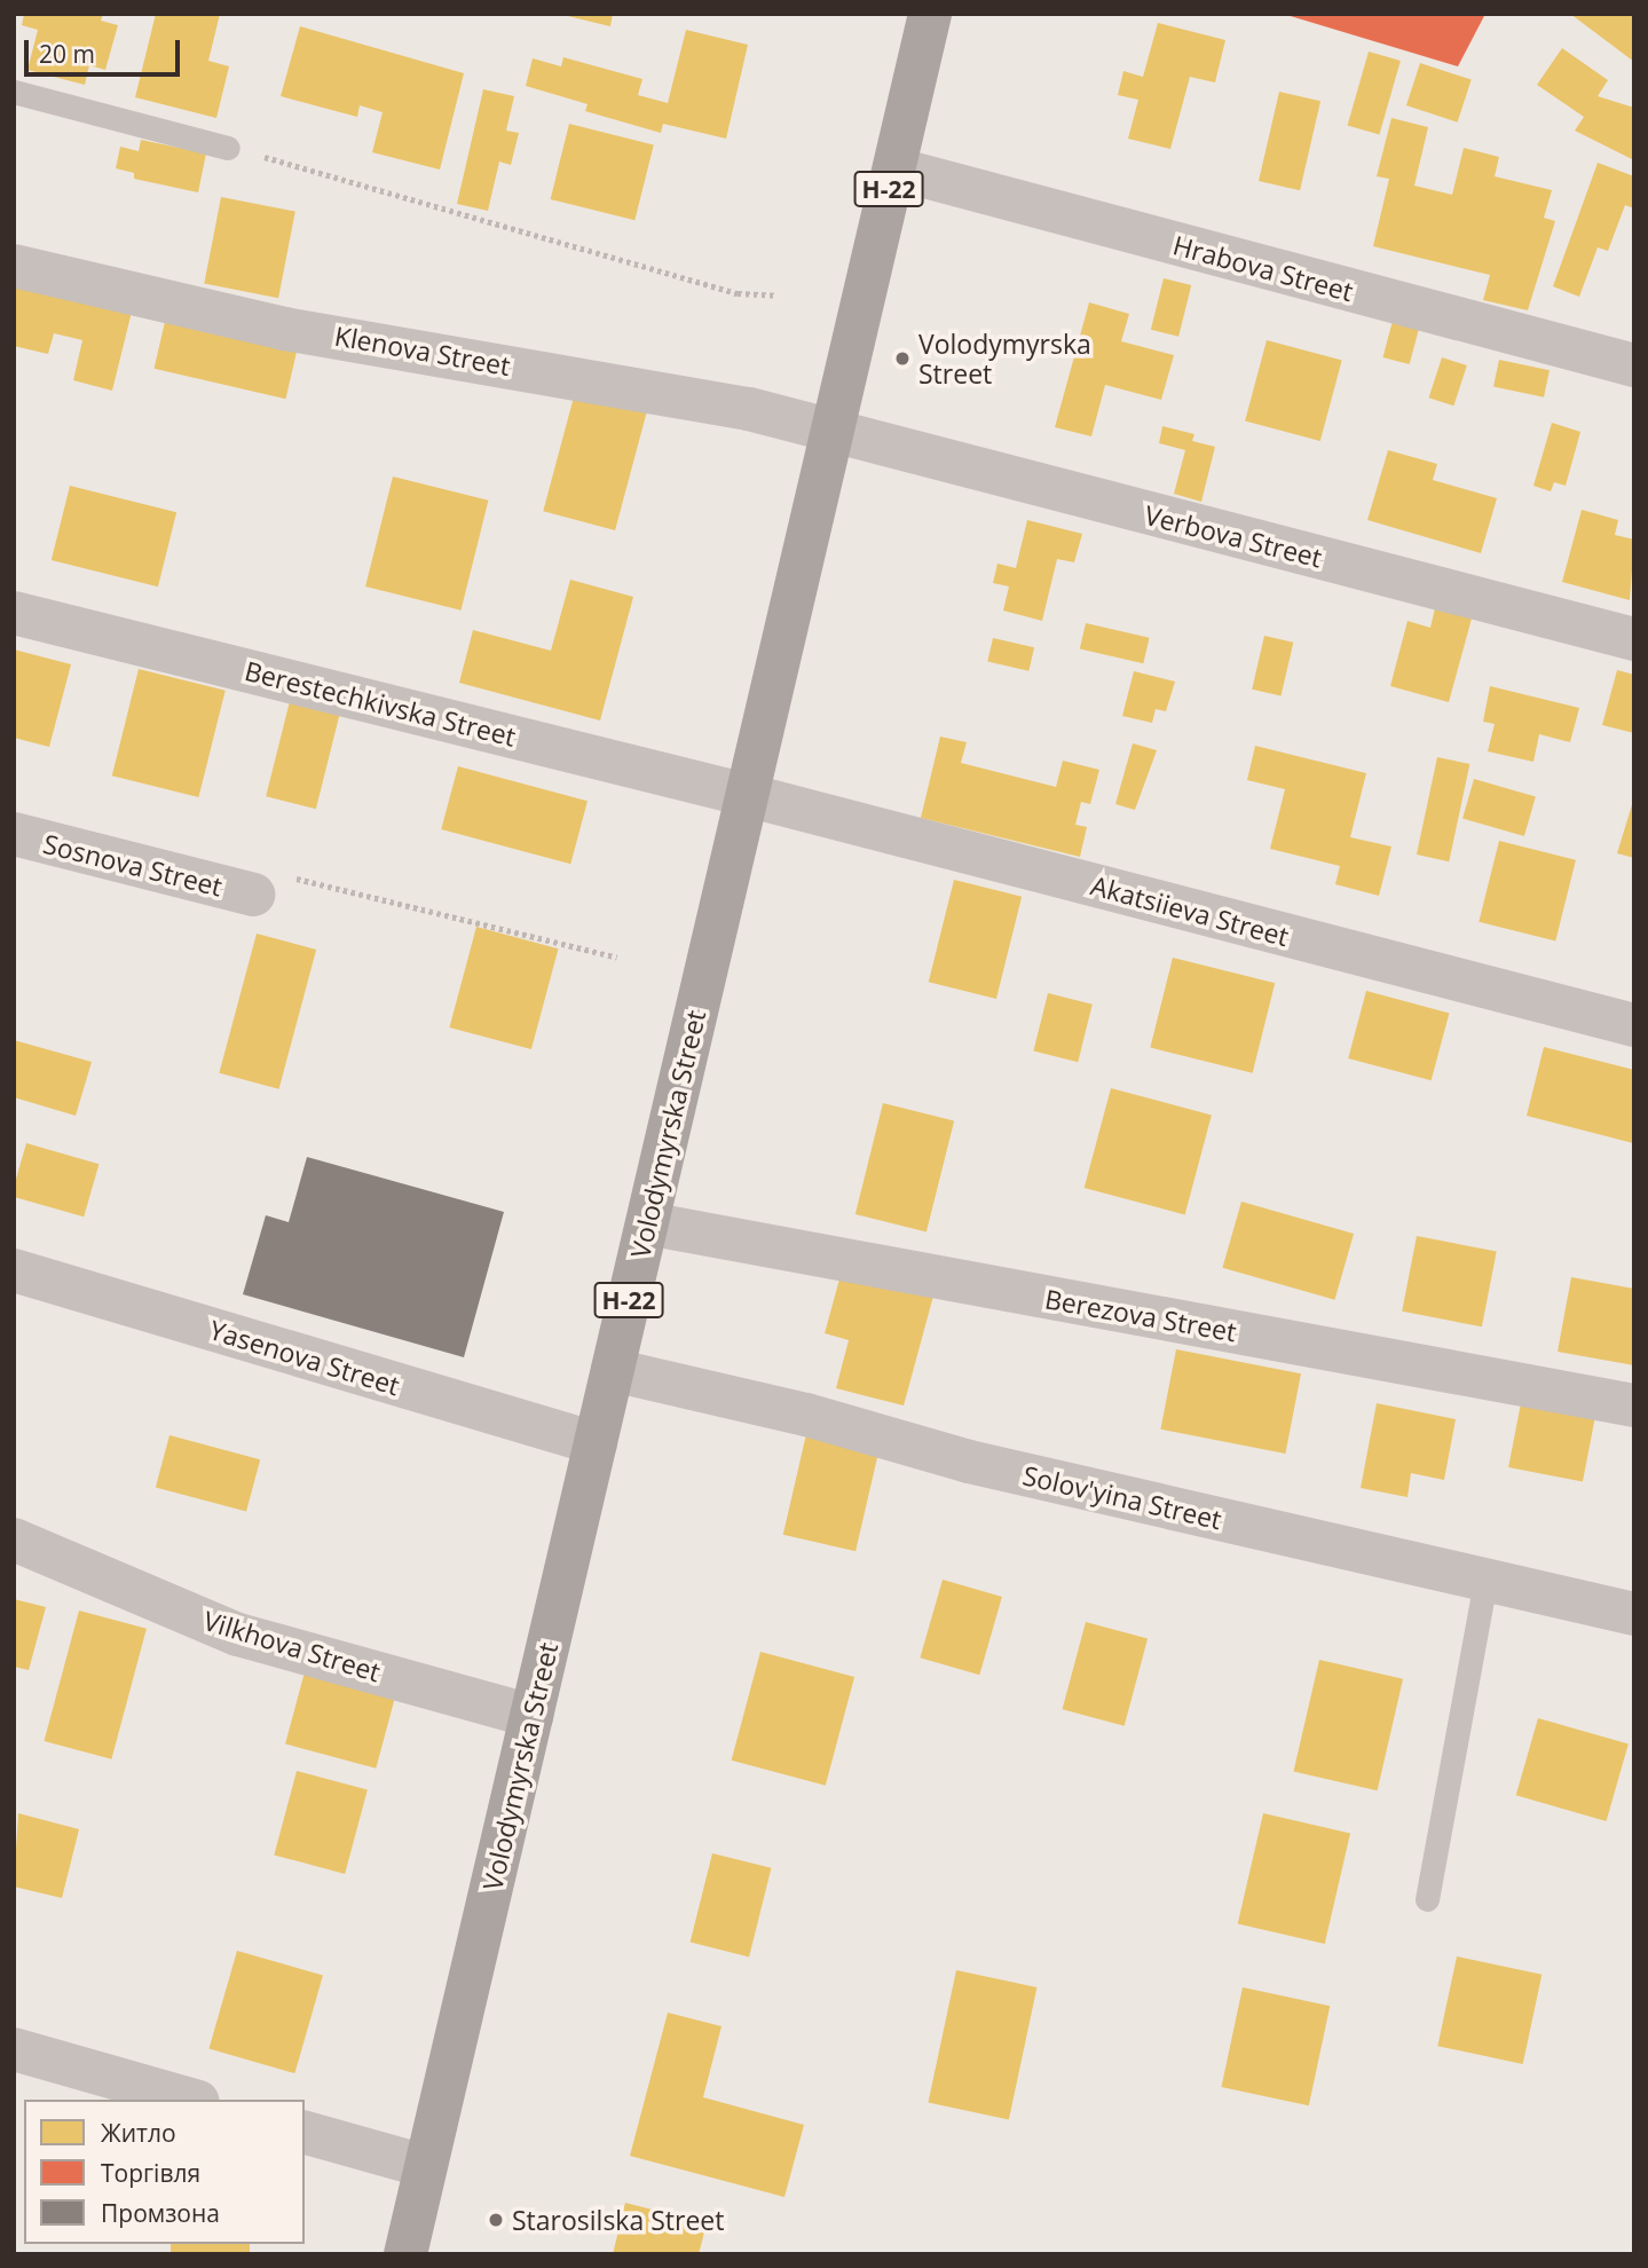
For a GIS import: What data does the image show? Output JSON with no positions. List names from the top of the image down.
{
  "streets": {
    "main road": ["Н-22", "Volodymyrska Street"],
    "street": [
      "Hrabova Street",
      "Klenova Street",
      "Verbova Street",
      "Berestechkivska Street",
      "Sosnova Street",
      "Akatsiieva Street",
      "Berezova Street",
      "Yasenova Street",
      "Solov'yina Street",
      "Vilkhova Street"
    ]
  },
  "crossings": [
    ["Hrabova Street", "Volodymyrska Street"],
    ["Klenova Street", "Verbova Street"],
    ["Klenova Street", "Volodymyrska Street"],
    ["Verbova Street", "Volodymyrska Street"],
    ["Berestechkivska Street", "Akatsiieva Street"],
    ["Berestechkivska Street", "Volodymyrska Street"],
    ["Akatsiieva Street", "Volodymyrska Street"],
    ["Volodymyrska Street", "Berezova Street"],
    ["Volodymyrska Street", "Yasenova Street"],
    ["Volodymyrska Street", "Solov'yina Street"],
    ["Volodymyrska Street", "Vilkhova Street"]
  ],
  "places": ["Volodymyrska Street", "Starosilska Street"],
  "legend": ["Житло", "Торгівля", "Промзона"],
  "scale_bar": "20 m"
}
